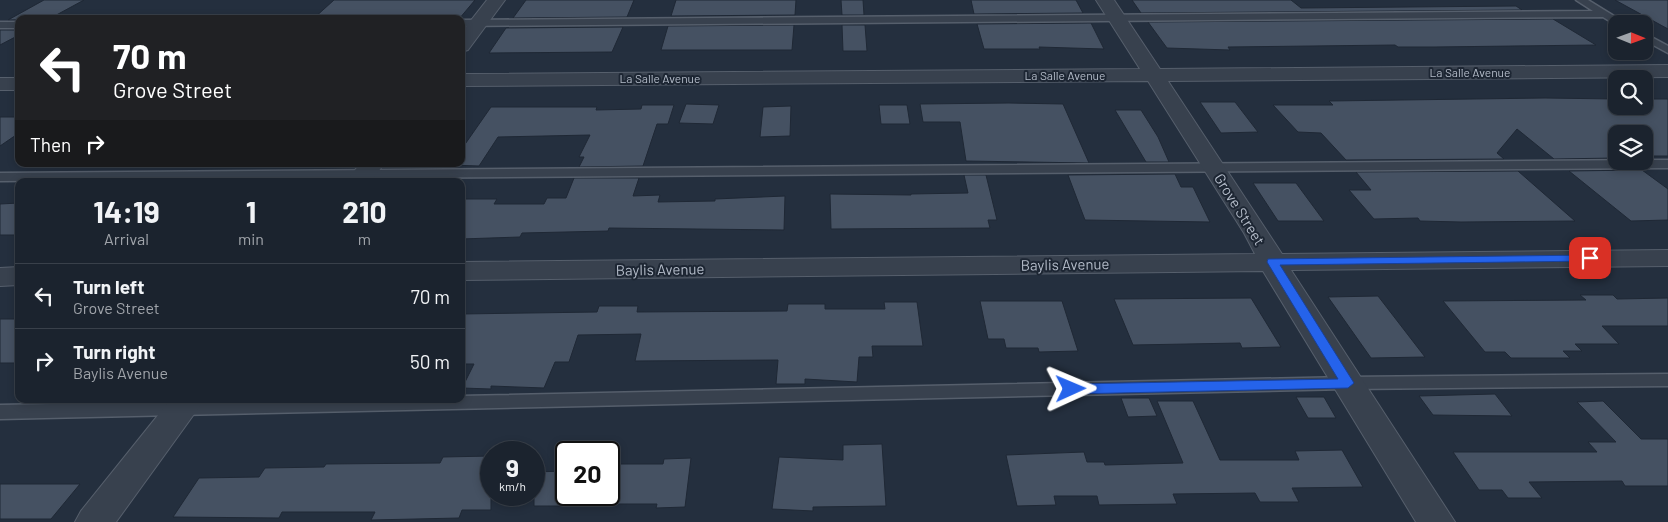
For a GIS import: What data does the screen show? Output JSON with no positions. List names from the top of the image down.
{
  "streets": {
    "street": ["La Salle Avenue", "Grove Street", "Baylis Avenue"]
  },
  "crossings": [
    ["La Salle Avenue", "Grove Street"],
    ["Grove Street", "Baylis Avenue"]
  ],
  "north": "right",
  "page": {
    "turn": ["70 m", "Grove Street"],
    "then": "Then",
    "eta": [
      "14:19",
      "Arrival",
      "1",
      "min",
      "210",
      "m"
    ],
    "list": [
      {
        "name": "Turn left",
        "note": "Grove Street",
        "value": "70 m"
      },
      {
        "name": "Turn right",
        "note": "Baylis Avenue",
        "value": "50 m"
      }
    ],
    "speed": "9 km/h",
    "limit": "20"
  }
}
